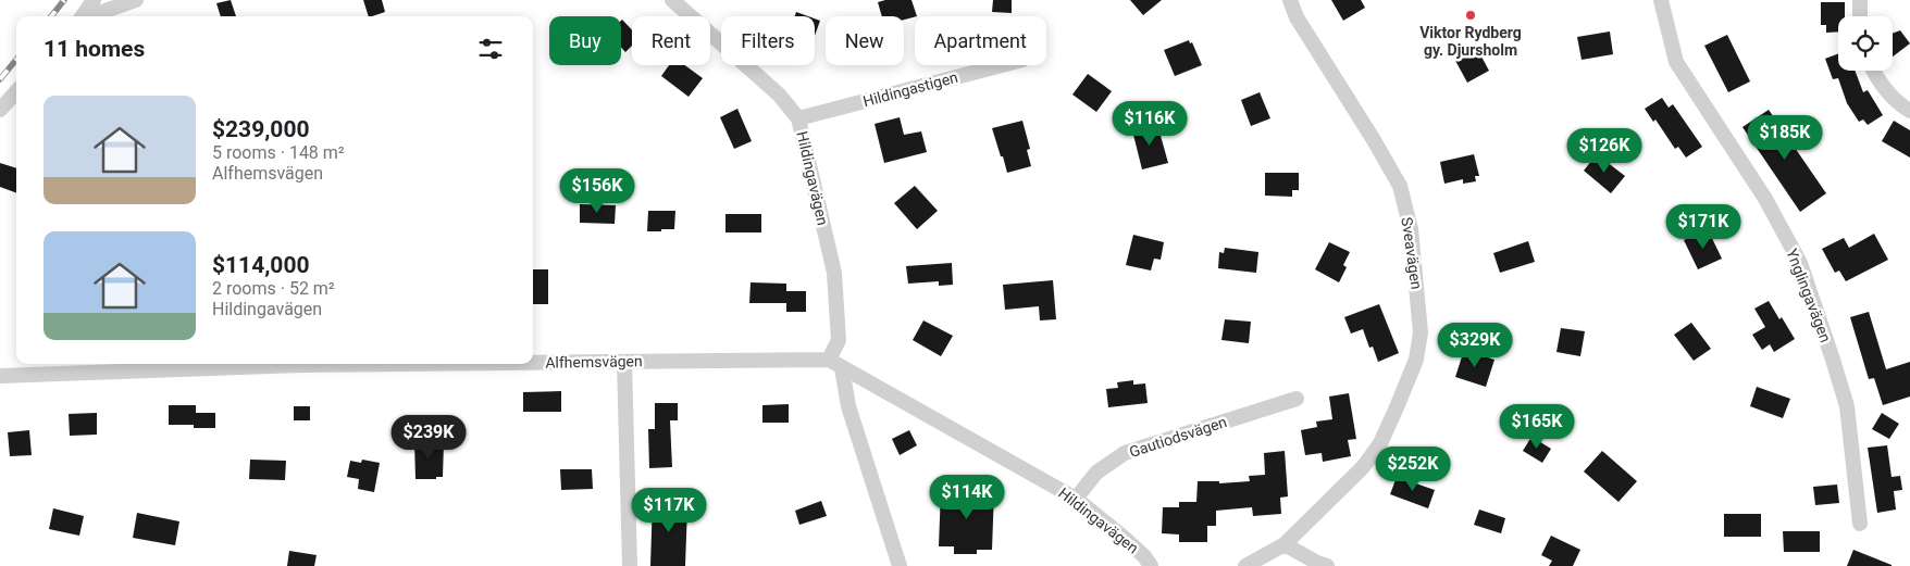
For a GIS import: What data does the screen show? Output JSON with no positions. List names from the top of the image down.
{
  "streets": {
    "street": [
      "Hildingastigen",
      "Hildingavägen",
      "Sveavägen",
      "Ynglingavägen",
      "Alfhemsvägen",
      "Gautiodsvägen"
    ]
  },
  "crossings": [
    ["Hildingastigen", "Hildingavägen"],
    ["Hildingavägen", "Alfhemsvägen"],
    ["Hildingavägen", "Gautiodsvägen"]
  ],
  "places": ["Viktor Rydberg gy. Djursholm"],
  "page": {
    "chip": [
      "Buy",
      "Rent",
      "Filters",
      "New",
      "Apartment"
    ],
    "heading": "11 homes",
    "list": [
      {
        "name": "$239,000",
        "note": "5 rooms · 148 m² · Alfhemsvägen"
      },
      {
        "name": "$114,000",
        "note": "2 rooms · 52 m² · Hildingavägen"
      }
    ],
    "price": [
      "$116K",
      "$185K",
      "$126K",
      "$156K",
      "$171K",
      "$329K",
      "$165K",
      "$239K",
      "$252K",
      "$114K",
      "$117K"
    ]
  }
}
